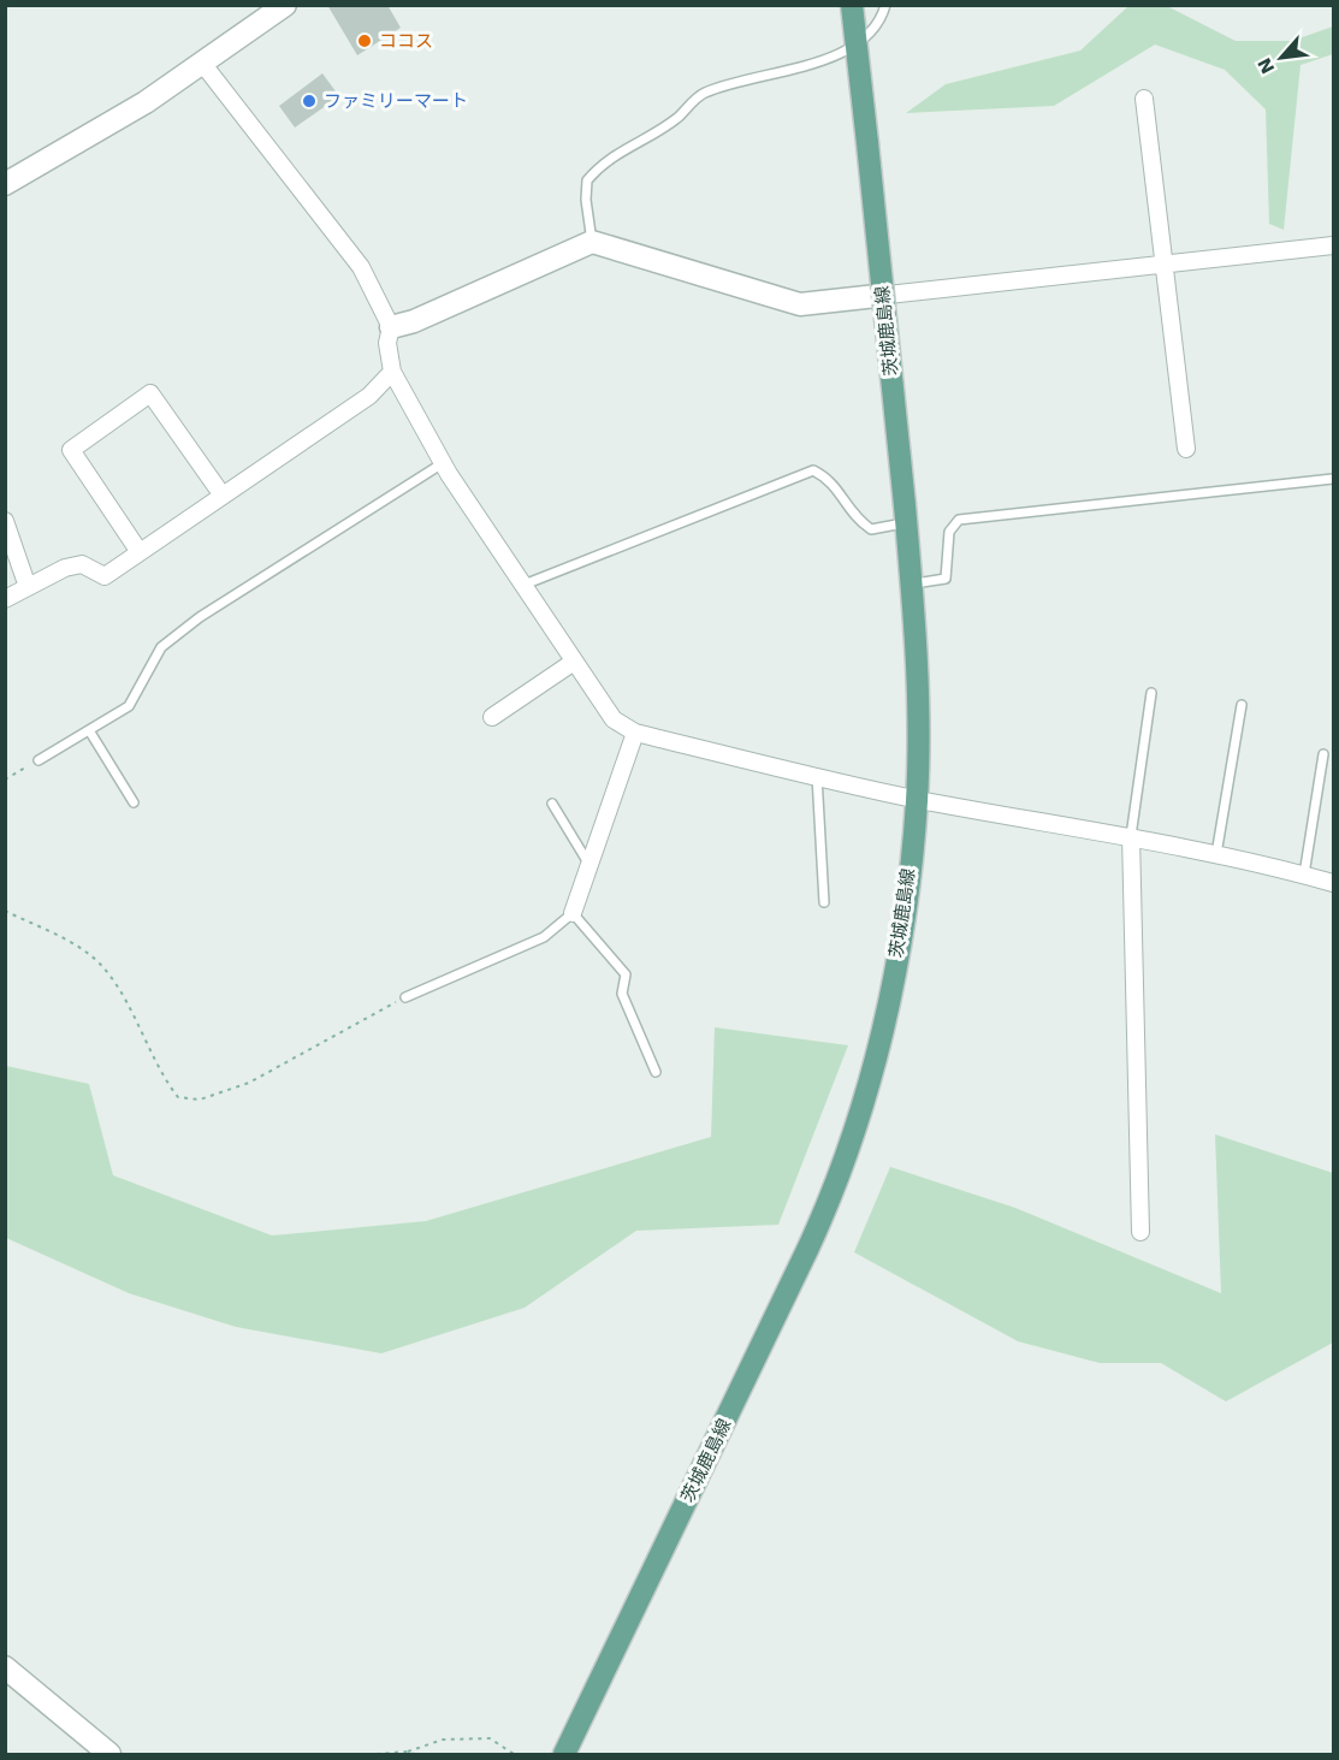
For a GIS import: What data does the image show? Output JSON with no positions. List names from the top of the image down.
{
  "streets": {
    "main road": ["茨城鹿島線"]
  },
  "places": ["ココス", "ファミリーマート"],
  "north": "bottom left"
}
